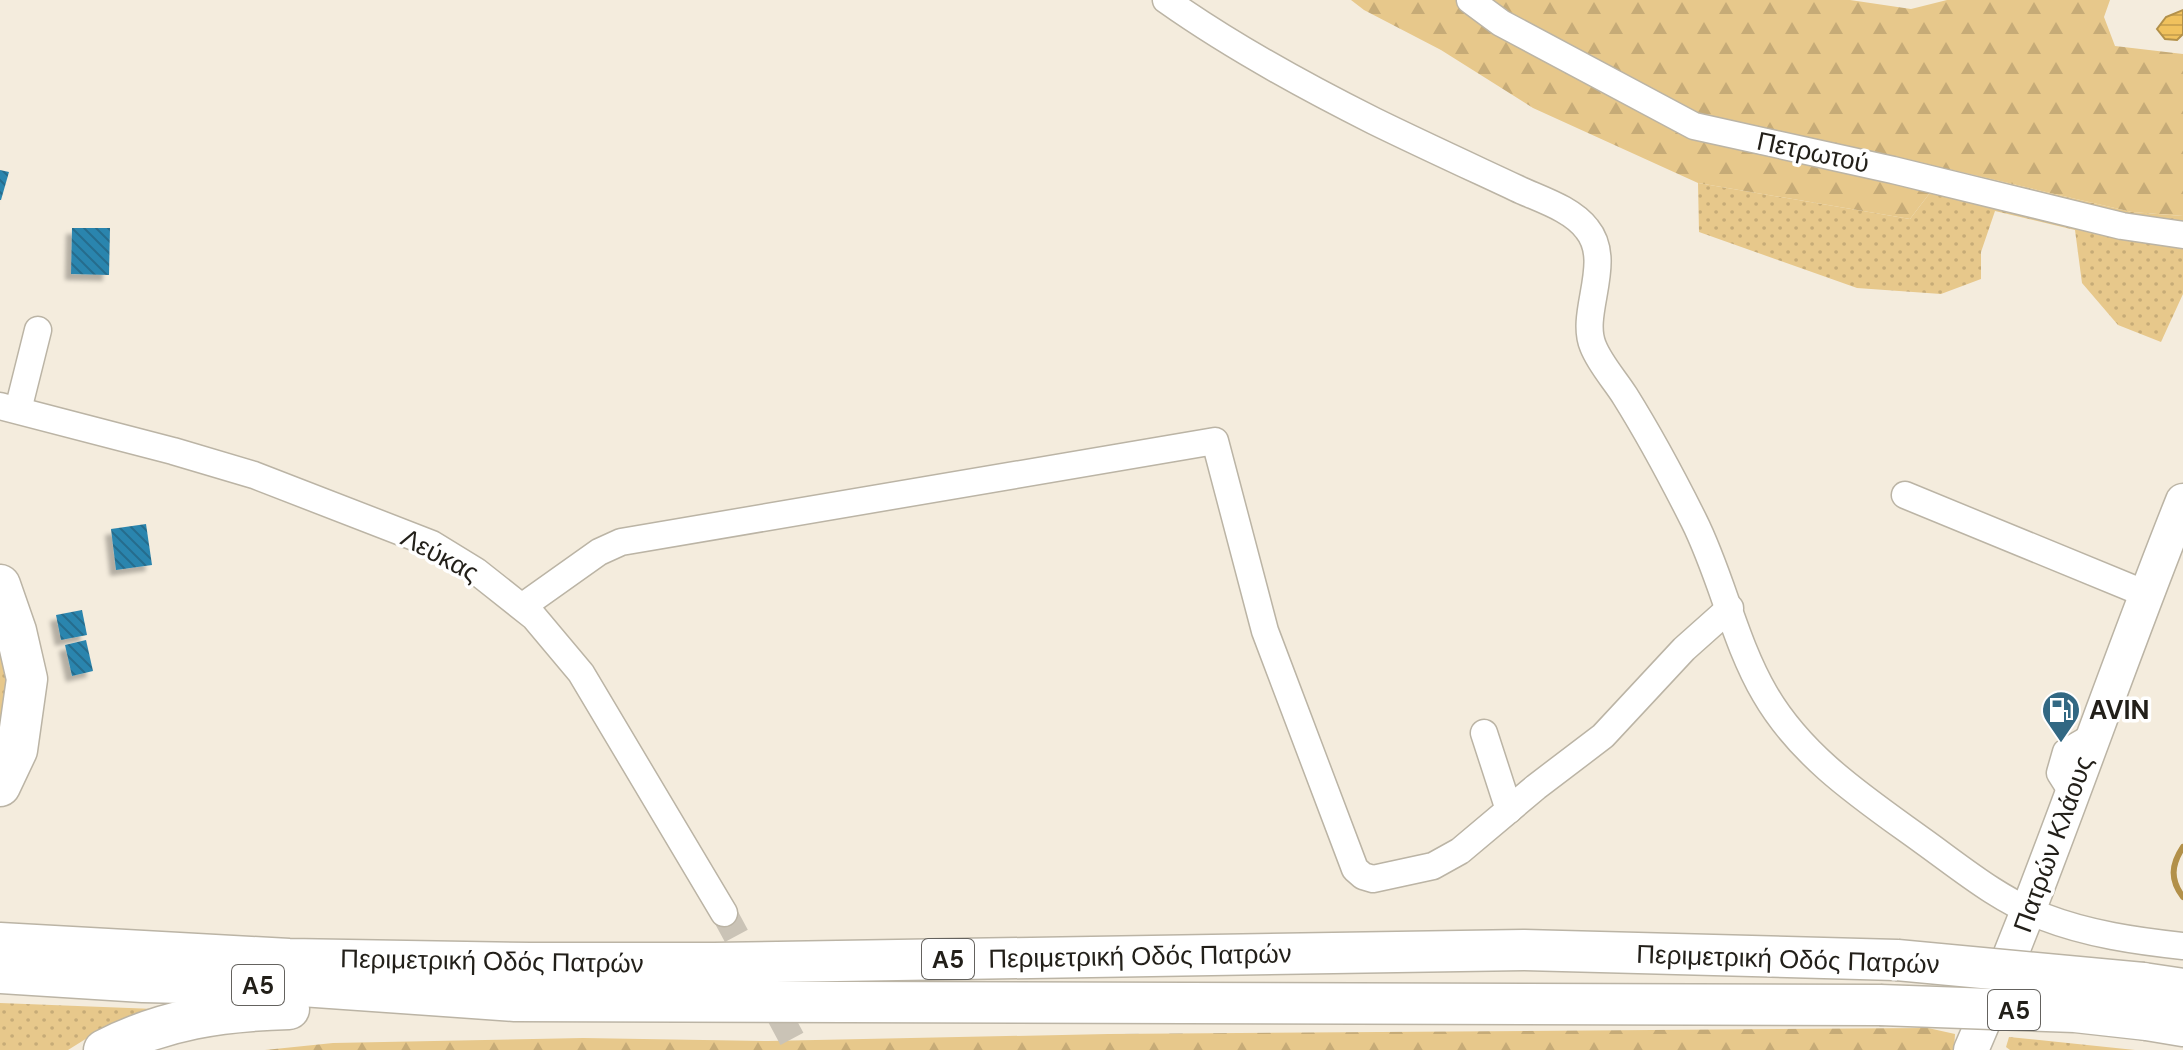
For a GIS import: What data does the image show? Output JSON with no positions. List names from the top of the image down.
{
  "streets": {
    "highway": ["Περιμετρική Οδός Πατρών", "Α5"],
    "main road": ["Πατρών Κλάους"],
    "street": ["Πετρωτού", "Λεύκας"]
  },
  "places": {
    "fuel station": ["AVIN"]
  }
}
